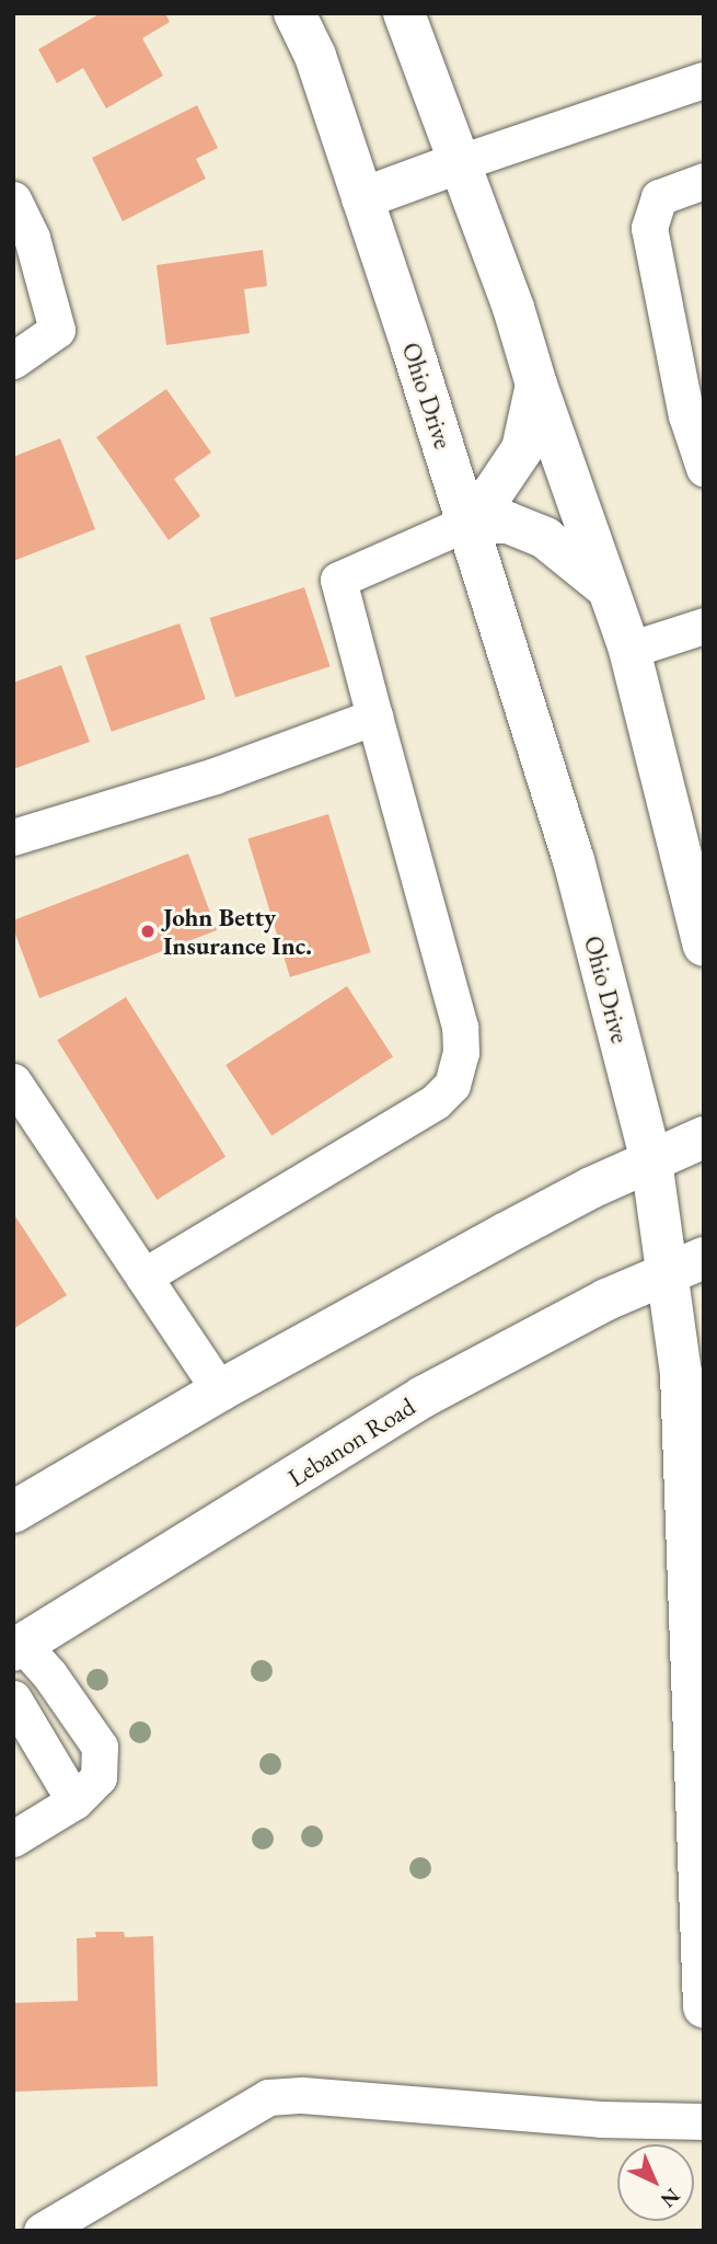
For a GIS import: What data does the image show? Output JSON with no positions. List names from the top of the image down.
{
  "streets": {
    "main road": ["Ohio Drive", "Lebanon Road"]
  },
  "crossings": [
    ["Ohio Drive", "Lebanon Road"]
  ],
  "places": ["John Betty Insurance Inc."],
  "north": "bottom right"
}
